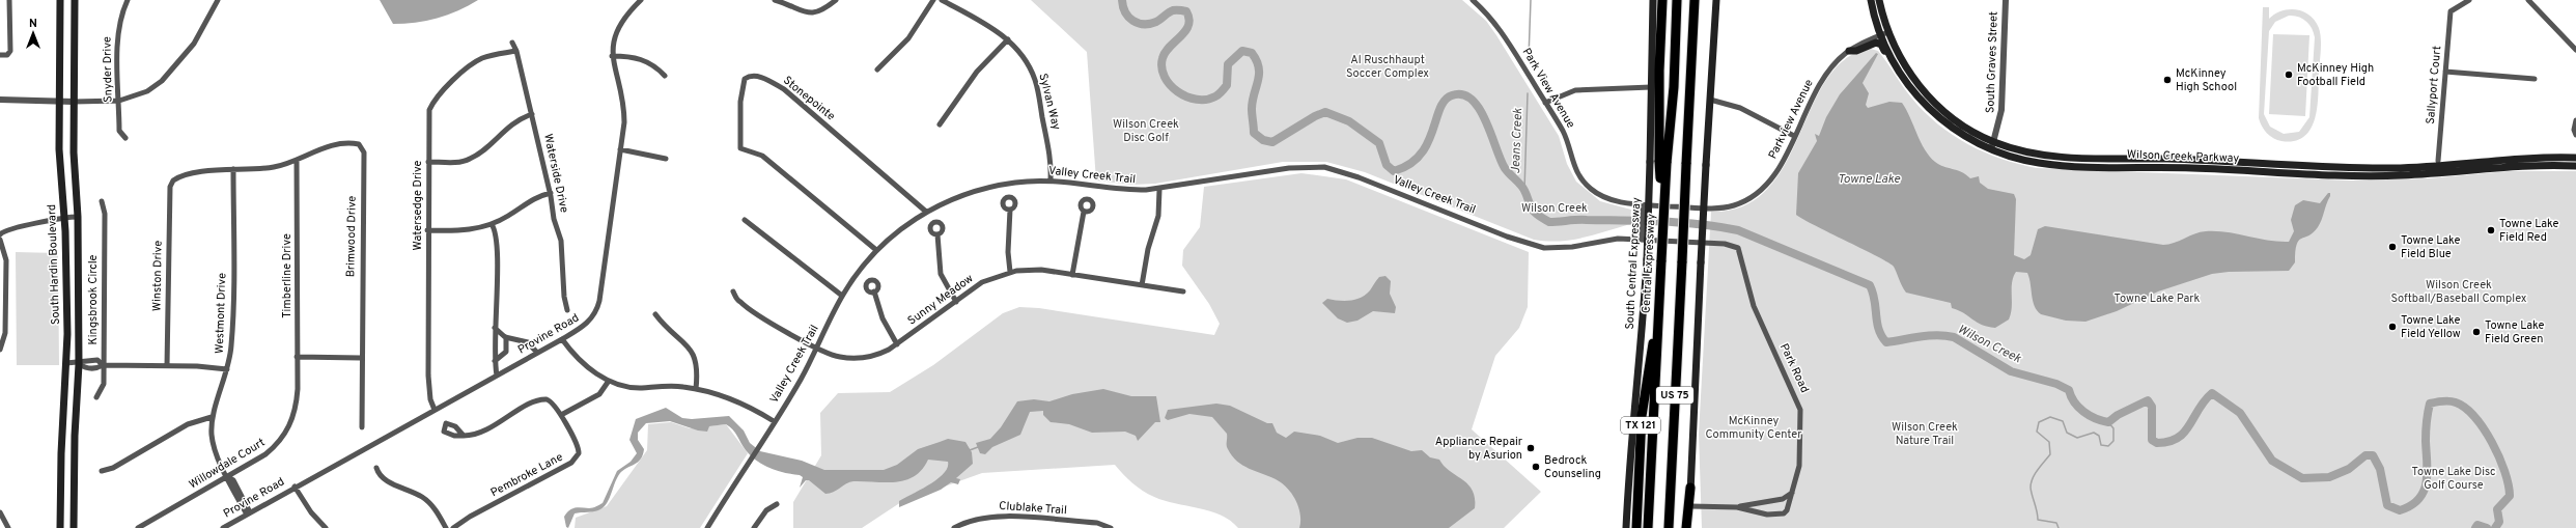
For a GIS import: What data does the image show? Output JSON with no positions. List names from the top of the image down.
{
  "streets": {
    "highway": ["Central Expressway", "US 75", "TX 121"],
    "main road": ["Wilson Creek Parkway", "South Central Expressway", "South Hardin Boulevard"],
    "street": [
      "South Graves Street",
      "Snyder Drive",
      "Sallyport Court",
      "Park View Avenue",
      "Stonepointe",
      "Sylvan Way",
      "Parkview Avenue",
      "Waterside Drive",
      "Valley Creek Trail",
      "Watersedge Drive",
      "Brimwood Drive",
      "Winston Drive",
      "Timberline Drive",
      "Kingsbrook Circle",
      "Sunny Meadow",
      "Westmont Drive",
      "Provine Road",
      "Park Road",
      "Willowdale Court",
      "Pembroke Lane",
      "Clublake Trail"
    ]
  },
  "crossings": [
    ["South Graves Street", "Wilson Creek Parkway"],
    ["Park View Avenue", "Parkview Avenue"],
    ["Stonepointe", "Valley Creek Trail"],
    ["Sylvan Way", "Valley Creek Trail"],
    ["Parkview Avenue", "Wilson Creek Parkway"],
    ["Waterside Drive", "Watersedge Drive"],
    ["Valley Creek Trail", "Sunny Meadow"],
    ["Valley Creek Trail", "Park Road"],
    ["Watersedge Drive", "Provine Road"],
    ["Brimwood Drive", "Winston Drive"],
    ["Brimwood Drive", "Timberline Drive"],
    ["Brimwood Drive", "Westmont Drive"],
    ["South Central Expressway", "Central Expressway"],
    ["Central Expressway", "TX 121"],
    ["Timberline Drive", "Willowdale Court"],
    ["Westmont Drive", "Provine Road"],
    ["Westmont Drive", "Willowdale Court"]
  ],
  "water": ["Jeans Creek", "Towne Lake", "Wilson Creek"],
  "parks": [
    "Al Ruschhaupt Soccer Complex",
    "Wilson Creek Disc Golf",
    "Wilson Creek",
    "Wilson Creek Softball/Baseball Complex",
    "Towne Lake Park",
    "McKinney Community Center",
    "Wilson Creek Nature Trail",
    "Towne Lake Disc Golf Course"
  ],
  "places": [
    "McKinney High Football Field",
    "McKinney High School",
    "Towne Lake Field Red",
    "Towne Lake Field Blue",
    "Towne Lake Field Yellow",
    "Towne Lake Field Green",
    "Appliance Repair by Asurion",
    "Bedrock Counseling"
  ],
  "north": "top"
}
